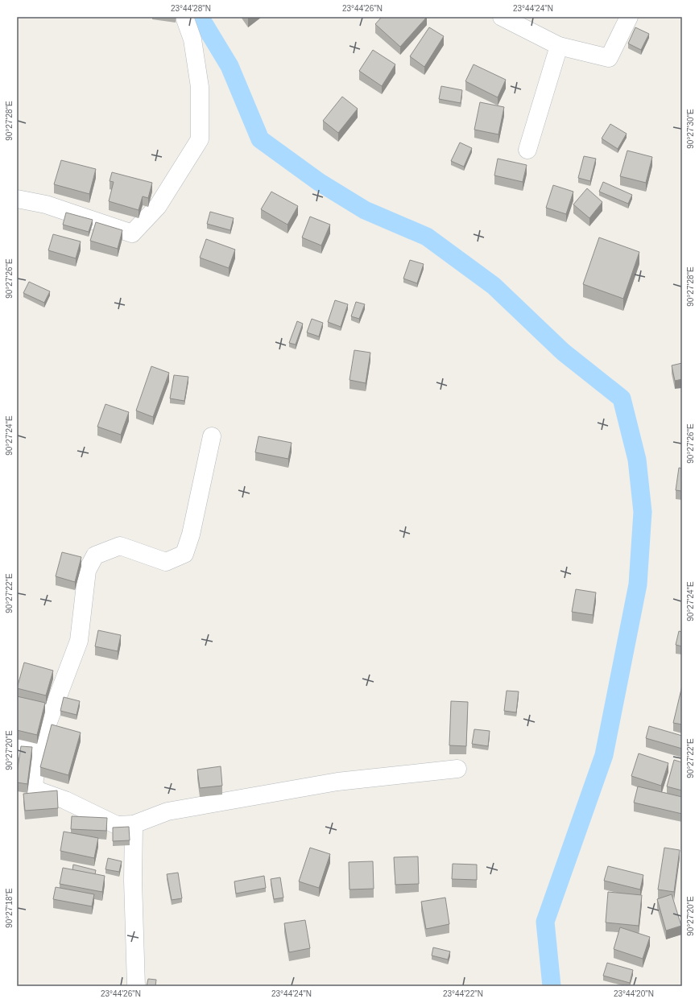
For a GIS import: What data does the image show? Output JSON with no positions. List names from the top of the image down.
{
  "coordinates": [
    "23°44'28\"N",
    "23°44'26\"N",
    "23°44'24\"N",
    "90°27'28\"E",
    "90°27'30\"E",
    "90°27'26\"E",
    "90°27'24\"E",
    "90°27'22\"E",
    "90°27'20\"E",
    "90°27'18\"E",
    "23°44'22\"N",
    "23°44'20\"N"
  ]
}
